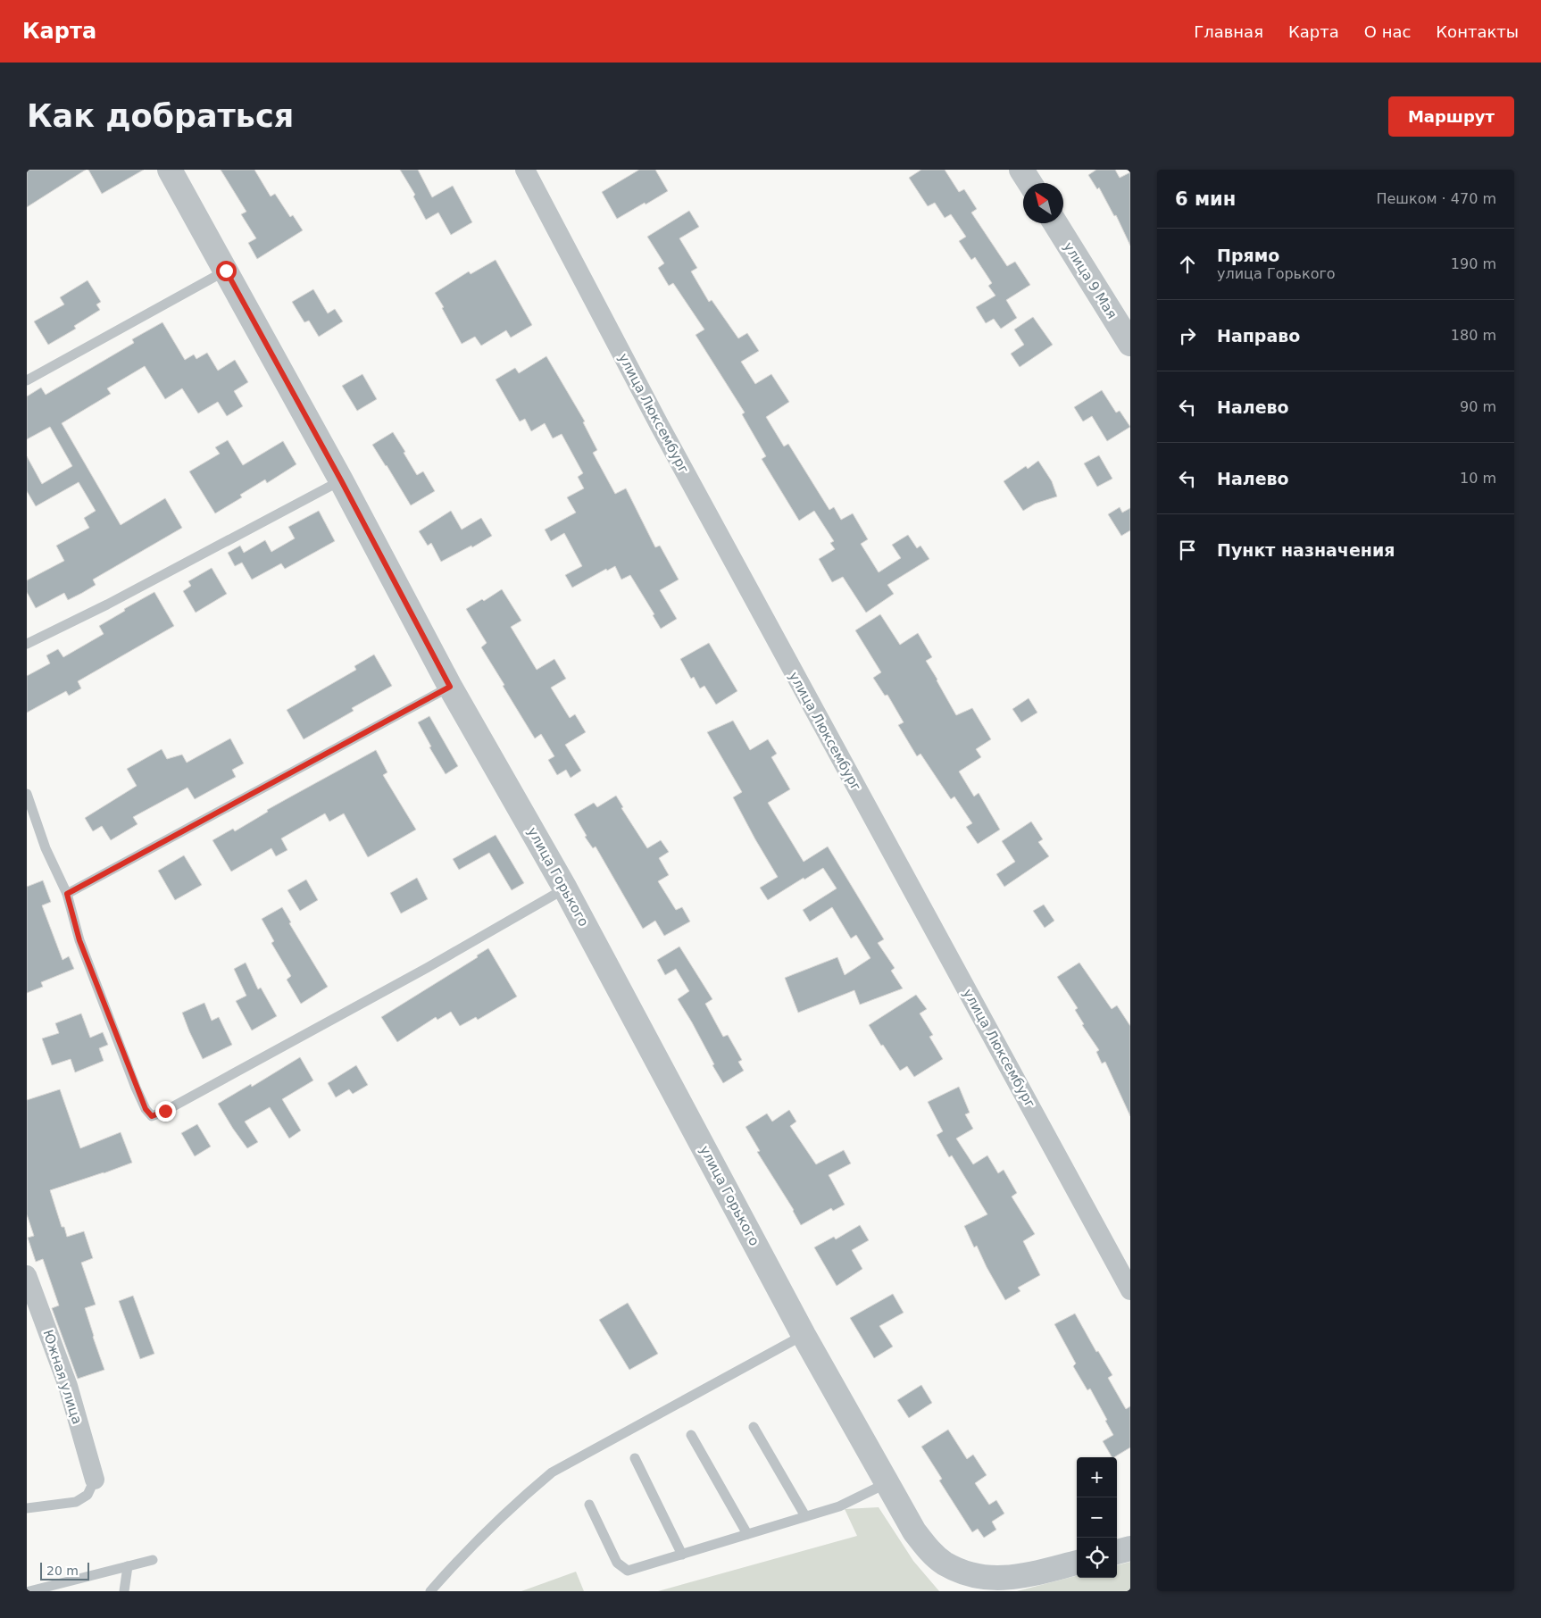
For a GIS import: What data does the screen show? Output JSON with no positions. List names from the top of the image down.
{
  "streets": {
    "street": [
      "улица 9 Мая",
      "улица Люксембург",
      "улица Горького",
      "Южная улица"
    ]
  },
  "scale_bar": "20 m",
  "north": "top left",
  "page": {
    "header": "Карта",
    "nav": [
      "Главная",
      "Карта",
      "О нас",
      "Контакты"
    ],
    "buttons": "Маршрут",
    "title": "Как добраться",
    "heading": ["6 мин", "Пешком · 470 m"],
    "list": [
      ["Прямо", "улица Горького", "190 m"],
      ["Направо", "180 m"],
      ["Налево", "90 m"],
      ["Налево", "10 m"],
      "Пункт назначения"
    ],
    "map_buttons": ["+", "−"],
    "scale": "20 m"
  }
}
